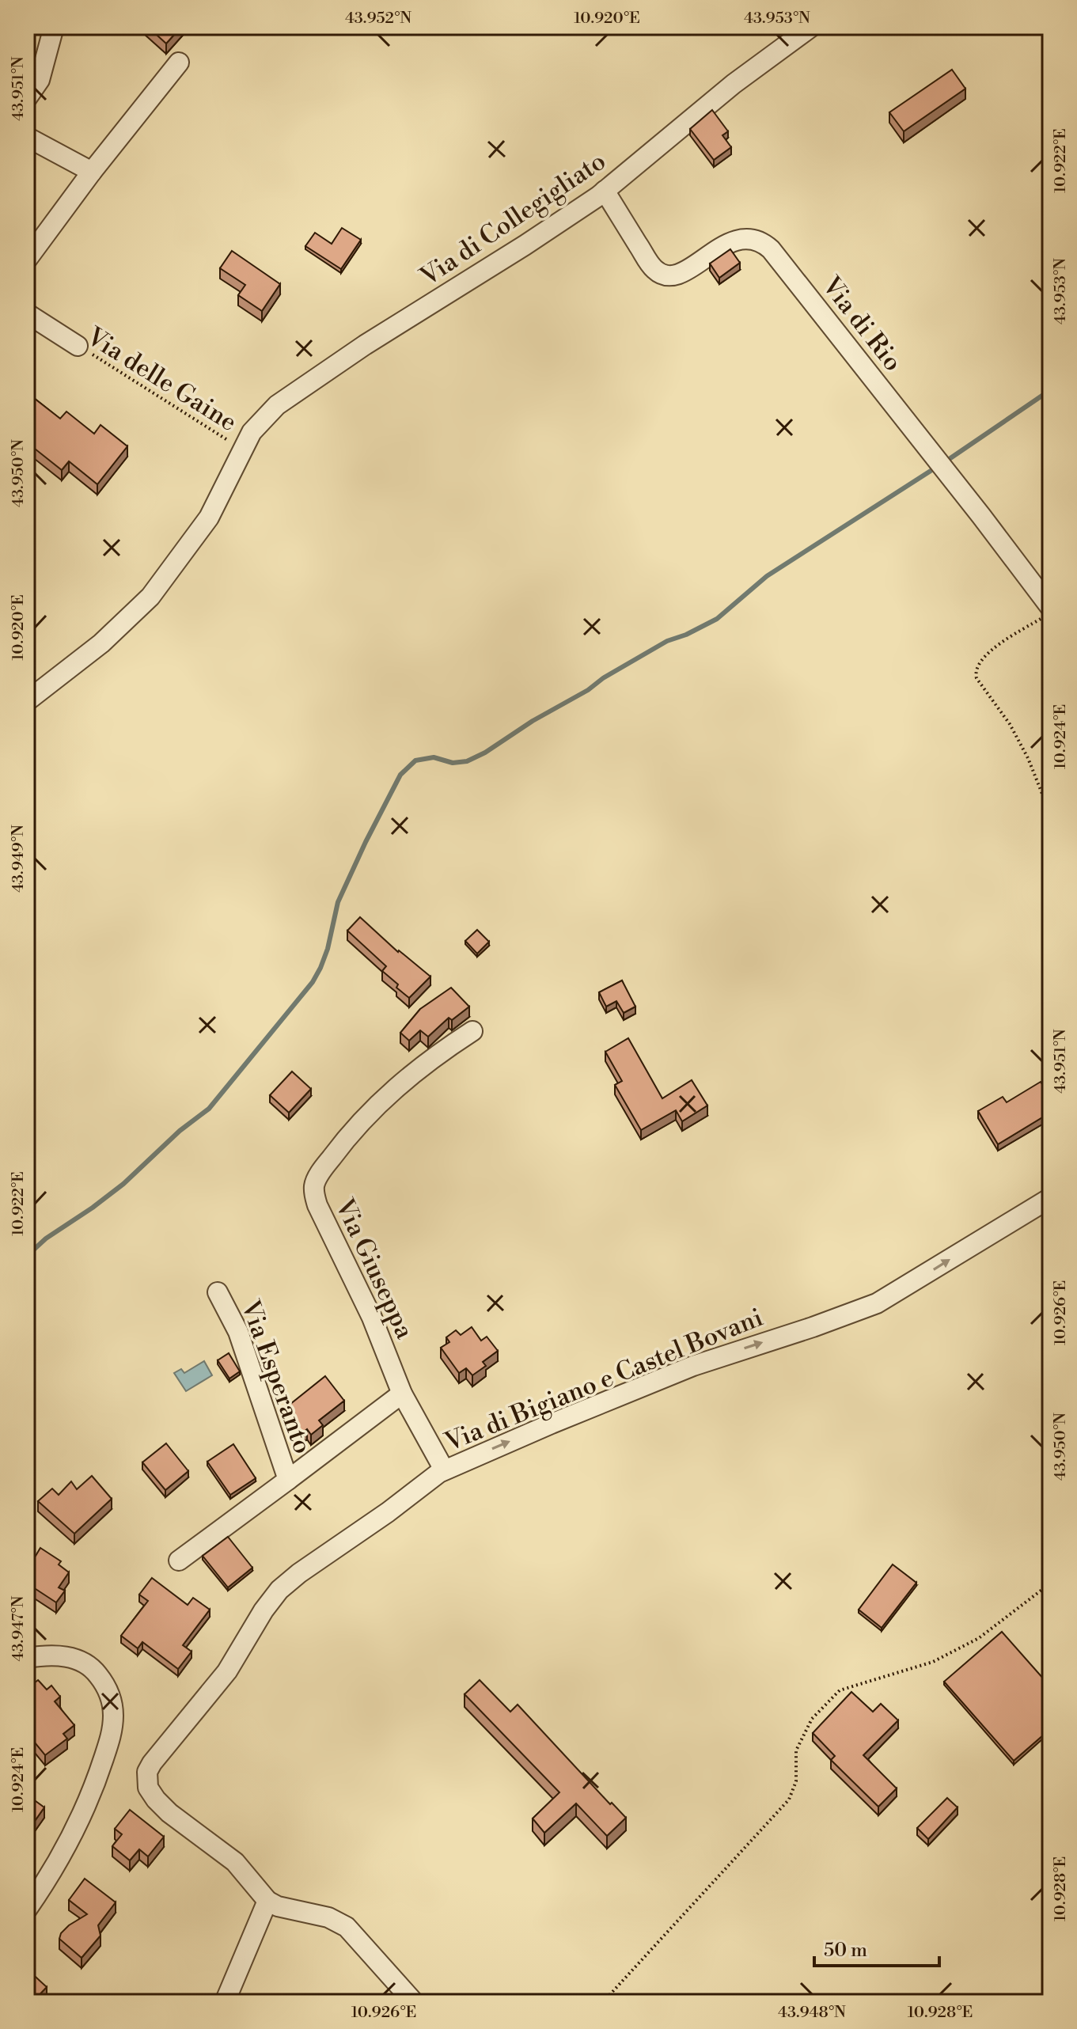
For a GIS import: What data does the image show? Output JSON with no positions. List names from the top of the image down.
{
  "streets": {
    "street": [
      "Via di Collegigliato",
      "Via di Rio",
      "Via Giuseppa",
      "Via Esperanto",
      "Via di Bigiano e Castel Bovani"
    ],
    "path": ["Via delle Gaine"]
  },
  "crossings": [
    ["Via di Collegigliato", "Via di Rio"],
    ["Via di Collegigliato", "Via delle Gaine"],
    ["Via Giuseppa", "Via Esperanto"],
    ["Via Giuseppa", "Via di Bigiano e Castel Bovani"]
  ],
  "one_way": ["Via di Bigiano e Castel Bovani"],
  "scale_bar": "50 m",
  "coordinates": [
    "43.952°N",
    "10.920°E",
    "43.953°N",
    "43.951°N",
    "10.922°E",
    "43.950°N",
    "10.924°E",
    "43.949°N",
    "10.926°E",
    "43.947°N",
    "10.928°E",
    "43.948°N"
  ]
}
